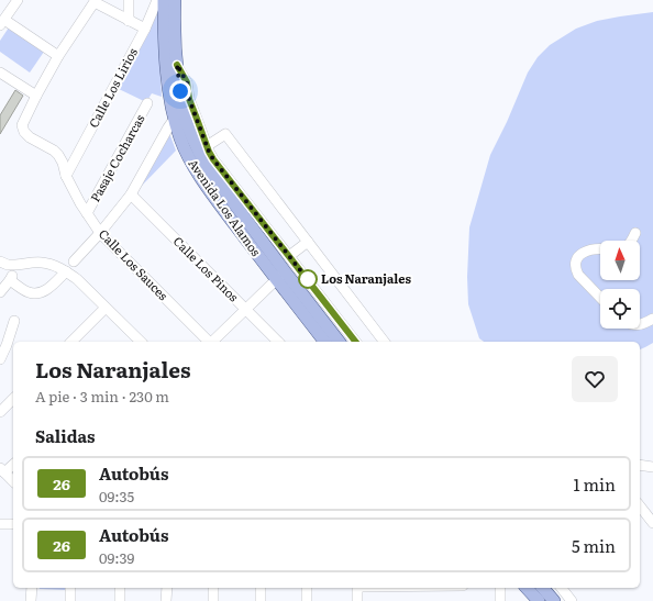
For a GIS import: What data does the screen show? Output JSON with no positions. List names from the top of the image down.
{
  "streets": {
    "main road": ["Avenida Los Alamos"],
    "street": [
      "Calle Los Lirios",
      "Pasaje Cocharcas",
      "Calle Los Sauces",
      "Calle Los Pinos"
    ]
  },
  "crossings": [
    ["Calle Los Lirios", "Calle Los Sauces"],
    ["Pasaje Cocharcas", "Calle Los Sauces"]
  ],
  "places": ["Los Naranjales"],
  "lines": ["bus line 26"],
  "north": "top",
  "page": {
    "heading": [
      ["Los Naranjales", "A pie · 3 min · 230 m"],
      "Salidas"
    ],
    "list": [
      {
        "mark": "26",
        "name": "Autobús",
        "note": "09:35",
        "value": "1 min"
      },
      {
        "mark": "26",
        "name": "Autobús",
        "note": "09:39",
        "value": "5 min"
      }
    ]
  }
}
